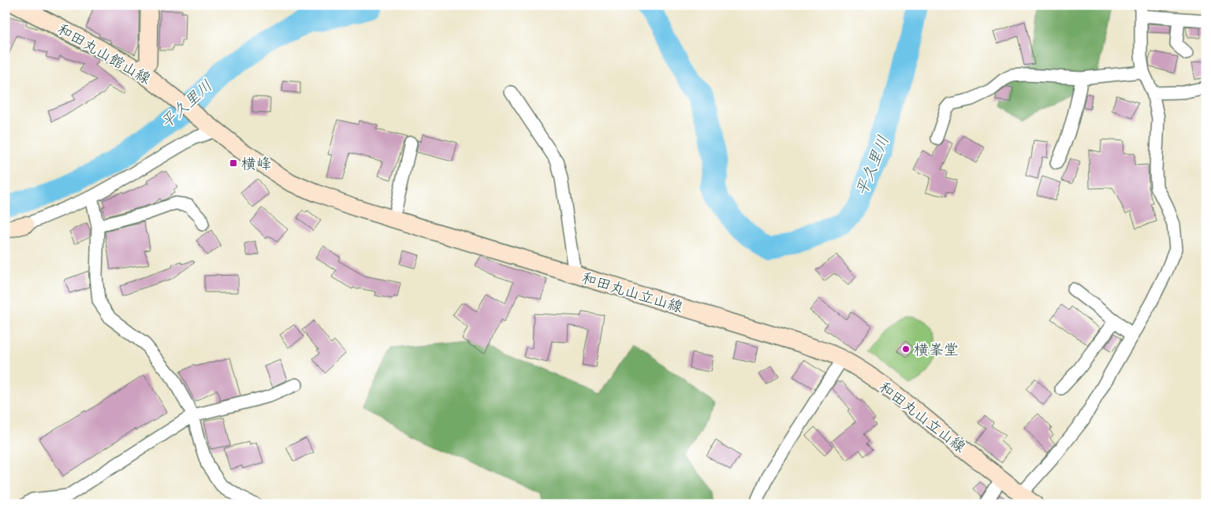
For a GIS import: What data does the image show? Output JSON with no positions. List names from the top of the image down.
{
  "streets": {
    "main road": ["和田丸山館山線", "和田丸山立山線"]
  },
  "crossings": [
    ["和田丸山館山線", "和田丸山立山線"]
  ],
  "water": ["平久里川"],
  "places": {
    "transit": ["横峰"],
    "other": ["横峯堂"]
  }
}
